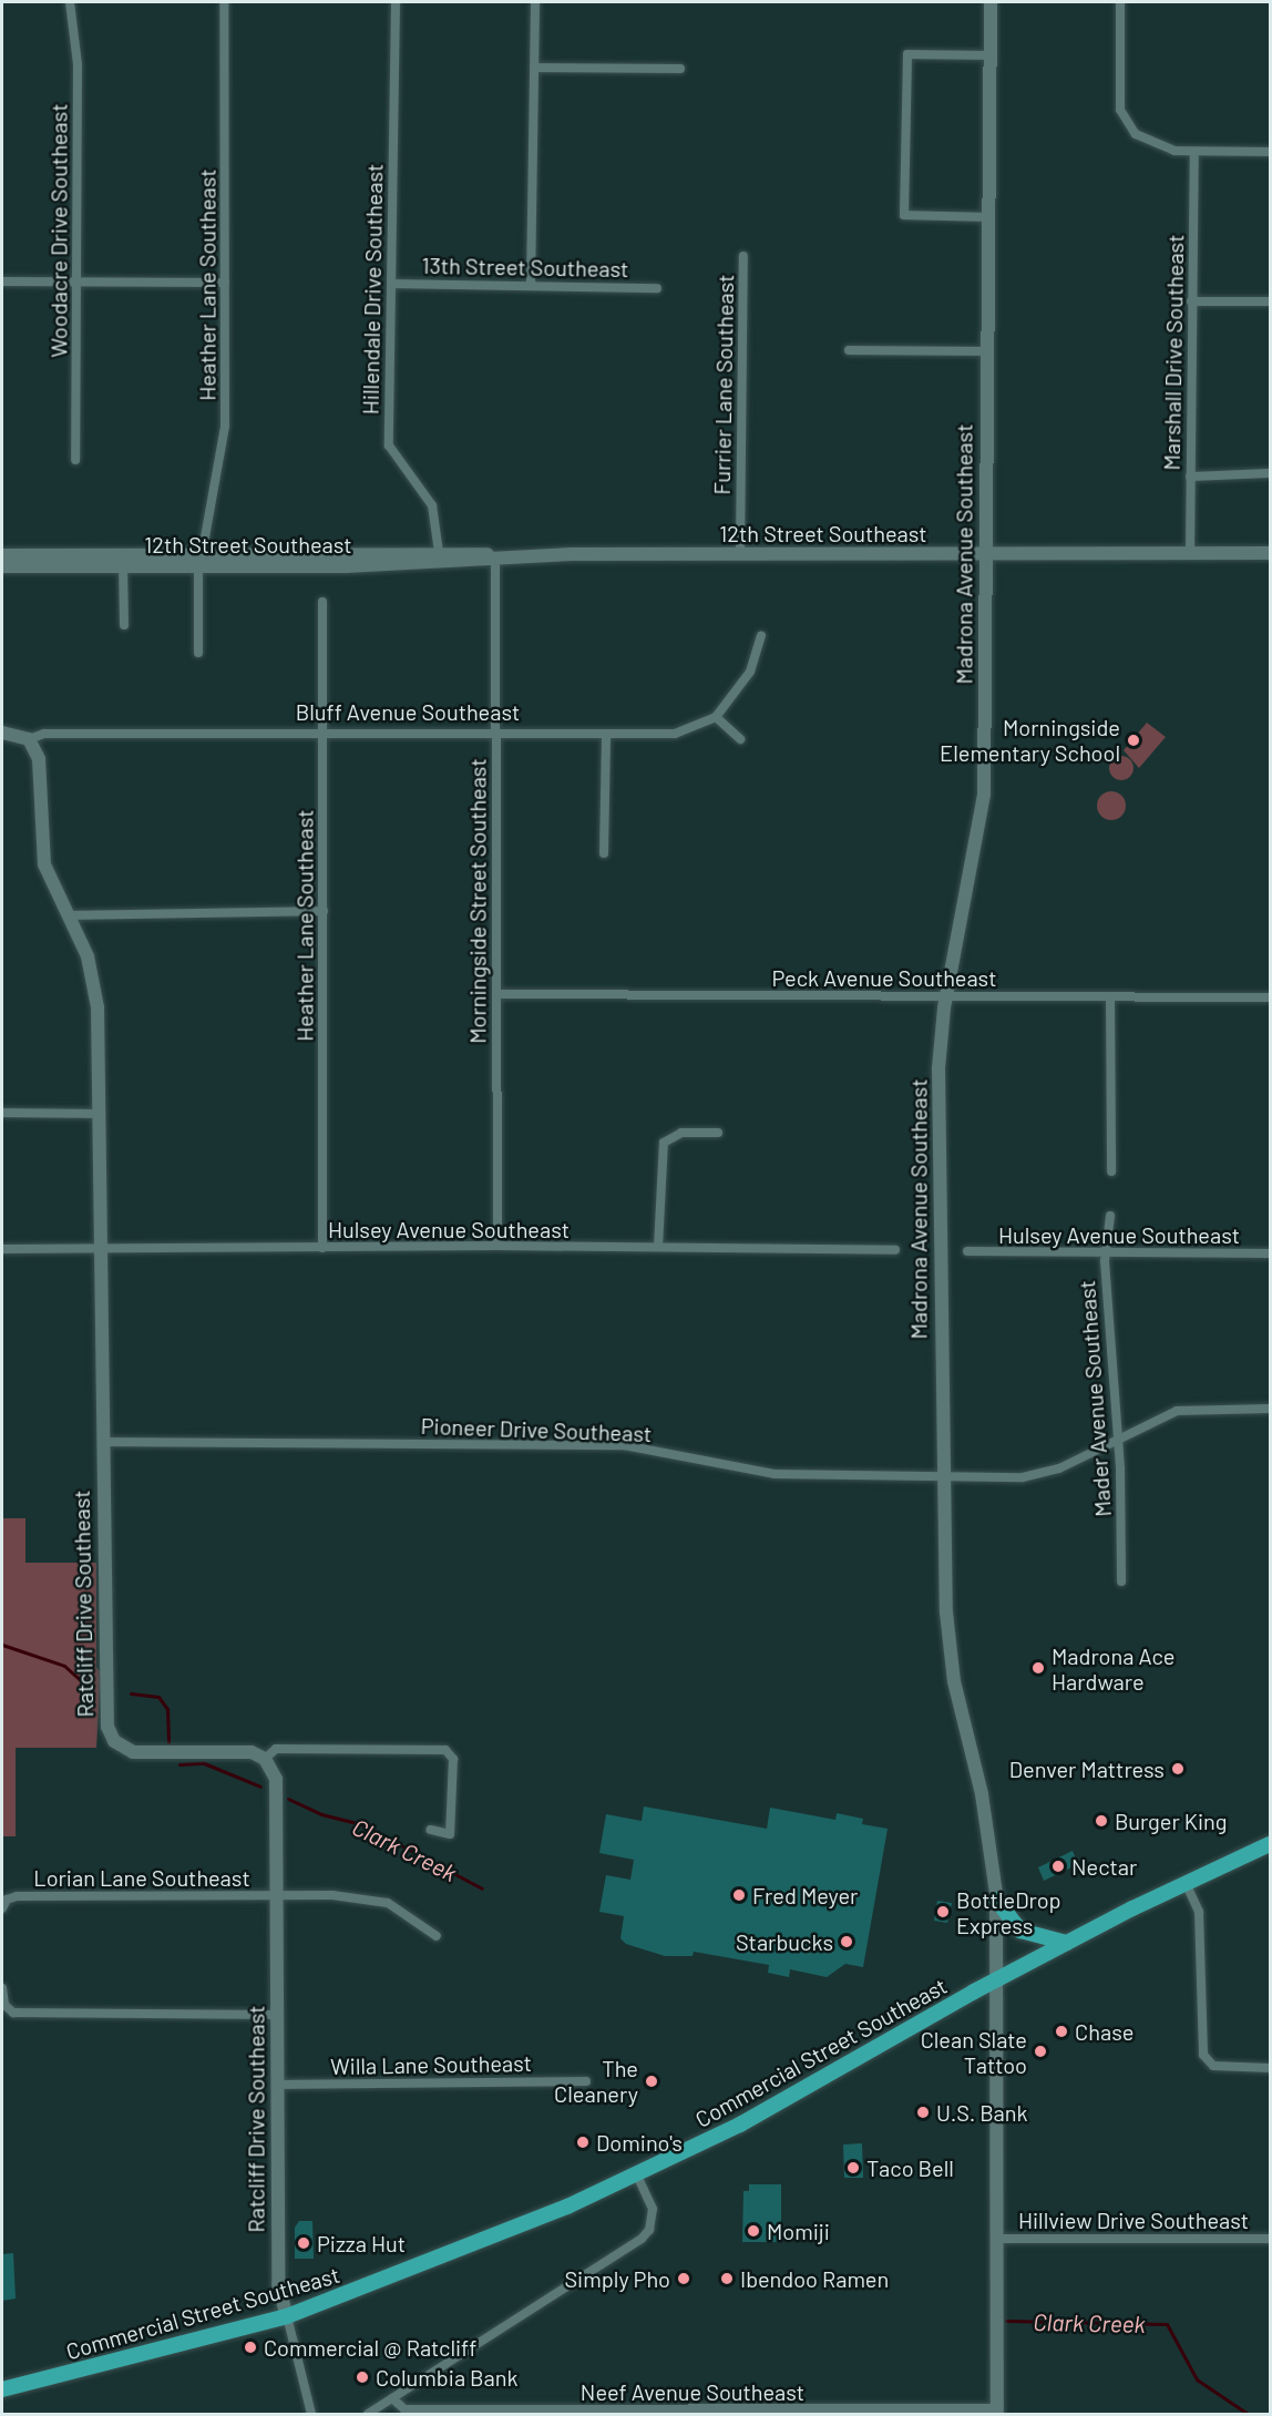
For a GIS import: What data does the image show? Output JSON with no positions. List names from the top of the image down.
{
  "streets": {
    "main road": [
      "12th Street Southeast",
      "Madrona Avenue Southeast",
      "Bluff Avenue Southeast",
      "Ratcliff Drive Southeast",
      "Commercial Street Southeast"
    ],
    "street": [
      "Woodacre Drive Southeast",
      "13th Street Southeast",
      "Heather Lane Southeast",
      "Hillendale Drive Southeast",
      "Marshall Drive Southeast",
      "Furrier Lane Southeast",
      "Morningside Street Southeast",
      "Peck Avenue Southeast",
      "Hulsey Avenue Southeast",
      "Mader Avenue Southeast",
      "Pioneer Drive Southeast",
      "Lorian Lane Southeast",
      "Willa Lane Southeast",
      "Hillview Drive Southeast",
      "Neef Avenue Southeast"
    ]
  },
  "crossings": [
    ["13th Street Southeast", "Hillendale Drive Southeast"],
    ["Heather Lane Southeast", "12th Street Southeast"],
    ["Heather Lane Southeast", "Bluff Avenue Southeast"],
    ["Heather Lane Southeast", "Hulsey Avenue Southeast"],
    ["Hillendale Drive Southeast", "12th Street Southeast"],
    ["Marshall Drive Southeast", "12th Street Southeast"],
    ["Furrier Lane Southeast", "12th Street Southeast"],
    ["12th Street Southeast", "Madrona Avenue Southeast"],
    ["12th Street Southeast", "Morningside Street Southeast"],
    ["Madrona Avenue Southeast", "Peck Avenue Southeast"],
    ["Madrona Avenue Southeast", "Pioneer Drive Southeast"],
    ["Madrona Avenue Southeast", "Commercial Street Southeast"],
    ["Madrona Avenue Southeast", "Hillview Drive Southeast"],
    ["Madrona Avenue Southeast", "Neef Avenue Southeast"],
    ["Bluff Avenue Southeast", "Morningside Street Southeast"],
    ["Bluff Avenue Southeast", "Ratcliff Drive Southeast"],
    ["Morningside Street Southeast", "Peck Avenue Southeast"],
    ["Morningside Street Southeast", "Hulsey Avenue Southeast"],
    ["Hulsey Avenue Southeast", "Mader Avenue Southeast"],
    ["Hulsey Avenue Southeast", "Ratcliff Drive Southeast"],
    ["Mader Avenue Southeast", "Pioneer Drive Southeast"],
    ["Pioneer Drive Southeast", "Ratcliff Drive Southeast"],
    ["Ratcliff Drive Southeast", "Lorian Lane Southeast"],
    ["Ratcliff Drive Southeast", "Commercial Street Southeast"],
    ["Ratcliff Drive Southeast", "Willa Lane Southeast"]
  ],
  "water": ["Clark Creek"],
  "places": [
    "Morningside Elementary School",
    "Madrona Ace Hardware",
    "Denver Mattress",
    "Burger King",
    "Nectar",
    "Fred Meyer",
    "BottleDrop Express",
    "Starbucks",
    "Chase",
    "Clean Slate Tattoo",
    "The Cleanery",
    "U.S. Bank",
    "Domino's",
    "Taco Bell",
    "Momiji",
    "Pizza Hut",
    "Simply Pho",
    "Ibendoo Ramen",
    "Commercial @ Ratcliff",
    "Columbia Bank"
  ]
}
